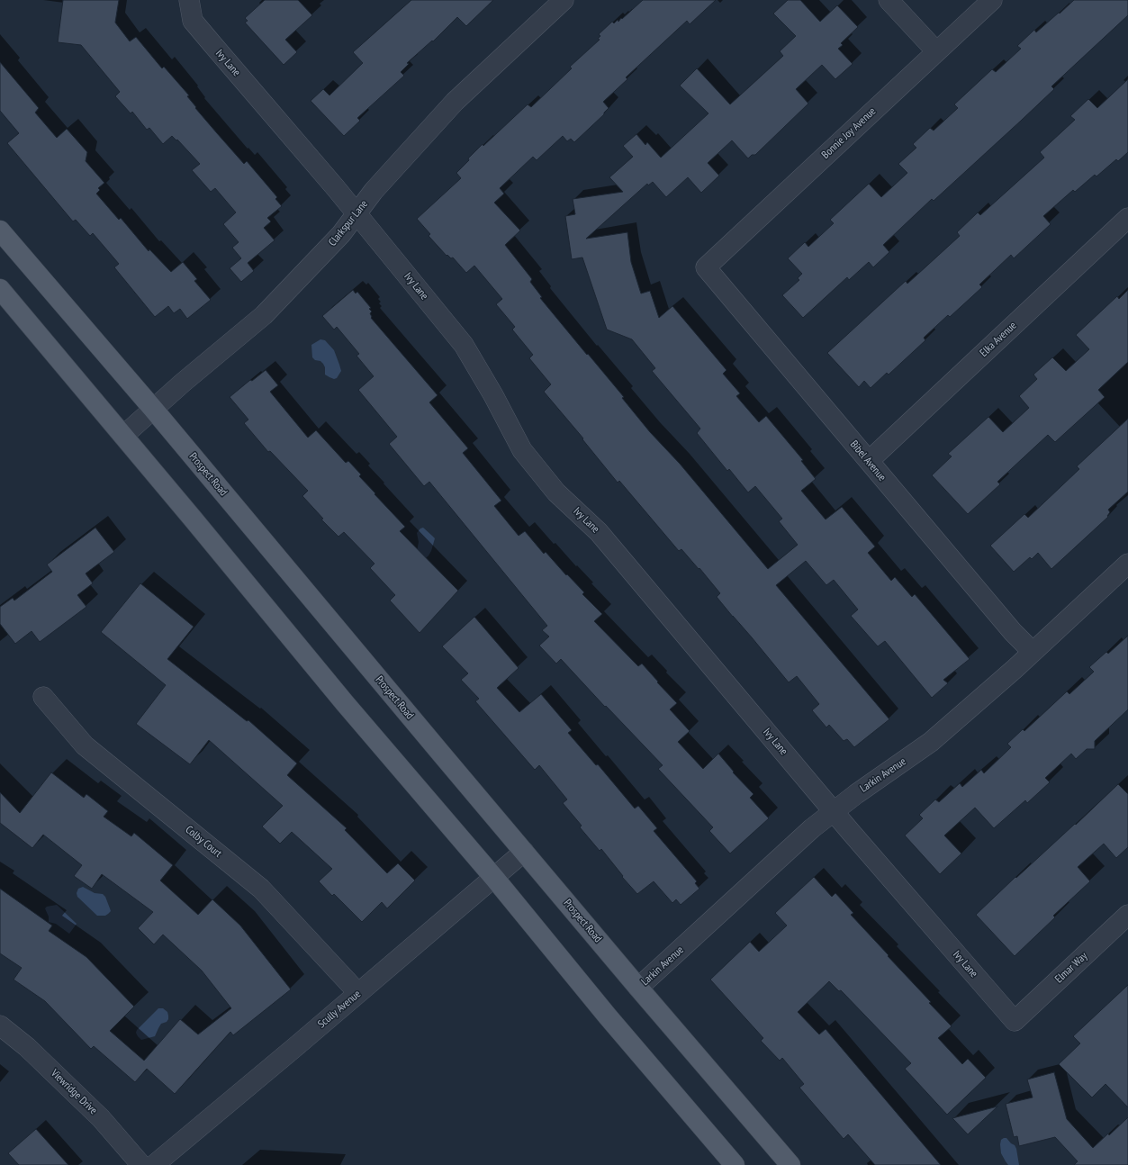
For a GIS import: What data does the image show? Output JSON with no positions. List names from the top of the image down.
{
  "streets": {
    "main road": ["Prospect Road"],
    "street": [
      "Ivy Lane",
      "Bonnie Joy Avenue",
      "Clarkspur Lane",
      "Elka Avenue",
      "Bibel Avenue",
      "Larkin Avenue",
      "Colby Court",
      "Elmar Way",
      "Scully Avenue",
      "Viewridge Drive"
    ]
  },
  "crossings": [
    ["Ivy Lane", "Clarkspur Lane"],
    ["Ivy Lane", "Larkin Avenue"],
    ["Ivy Lane", "Elmar Way"],
    ["Bonnie Joy Avenue", "Bibel Avenue"],
    ["Clarkspur Lane", "Prospect Road"],
    ["Elka Avenue", "Bibel Avenue"],
    ["Bibel Avenue", "Larkin Avenue"],
    ["Prospect Road", "Larkin Avenue"],
    ["Prospect Road", "Scully Avenue"],
    ["Colby Court", "Scully Avenue"]
  ]
}
